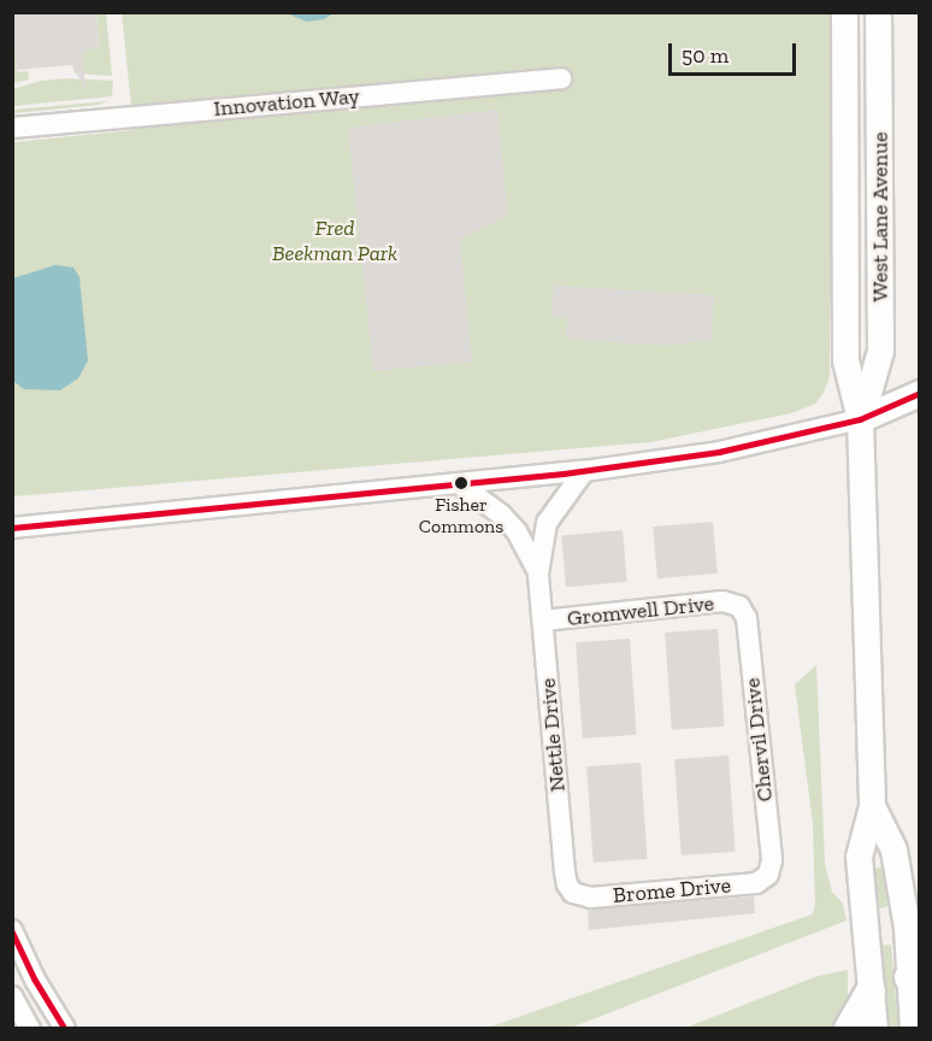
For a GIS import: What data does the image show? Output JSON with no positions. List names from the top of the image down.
{
  "streets": {
    "main road": ["West Lane Avenue"],
    "street": [
      "Innovation Way",
      "Gromwell Drive",
      "Nettle Drive",
      "Chervil Drive",
      "Brome Drive"
    ]
  },
  "crossings": [
    ["Gromwell Drive", "Nettle Drive"],
    ["Gromwell Drive", "Chervil Drive"],
    ["Nettle Drive", "Brome Drive"],
    ["Chervil Drive", "Brome Drive"]
  ],
  "parks": ["Fred Beekman Park"],
  "places": ["Fisher Commons"],
  "scale_bar": "50 m"
}
